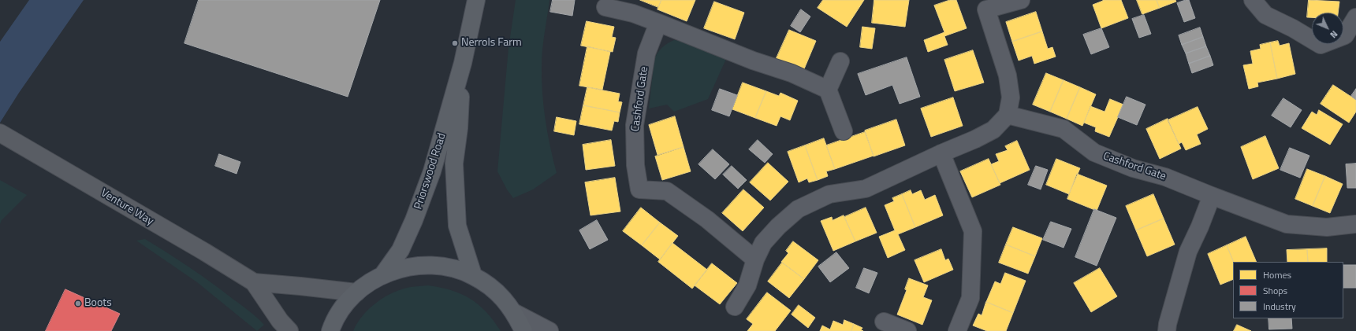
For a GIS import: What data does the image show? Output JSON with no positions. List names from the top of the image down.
{
  "streets": {
    "main road": ["Priorswood Road"],
    "street": ["Cashford Gate", "Venture Way"]
  },
  "places": ["Nerrols Farm", "Boots"],
  "legend": ["Homes", "Shops", "Industry"],
  "north": "bottom right"
}
